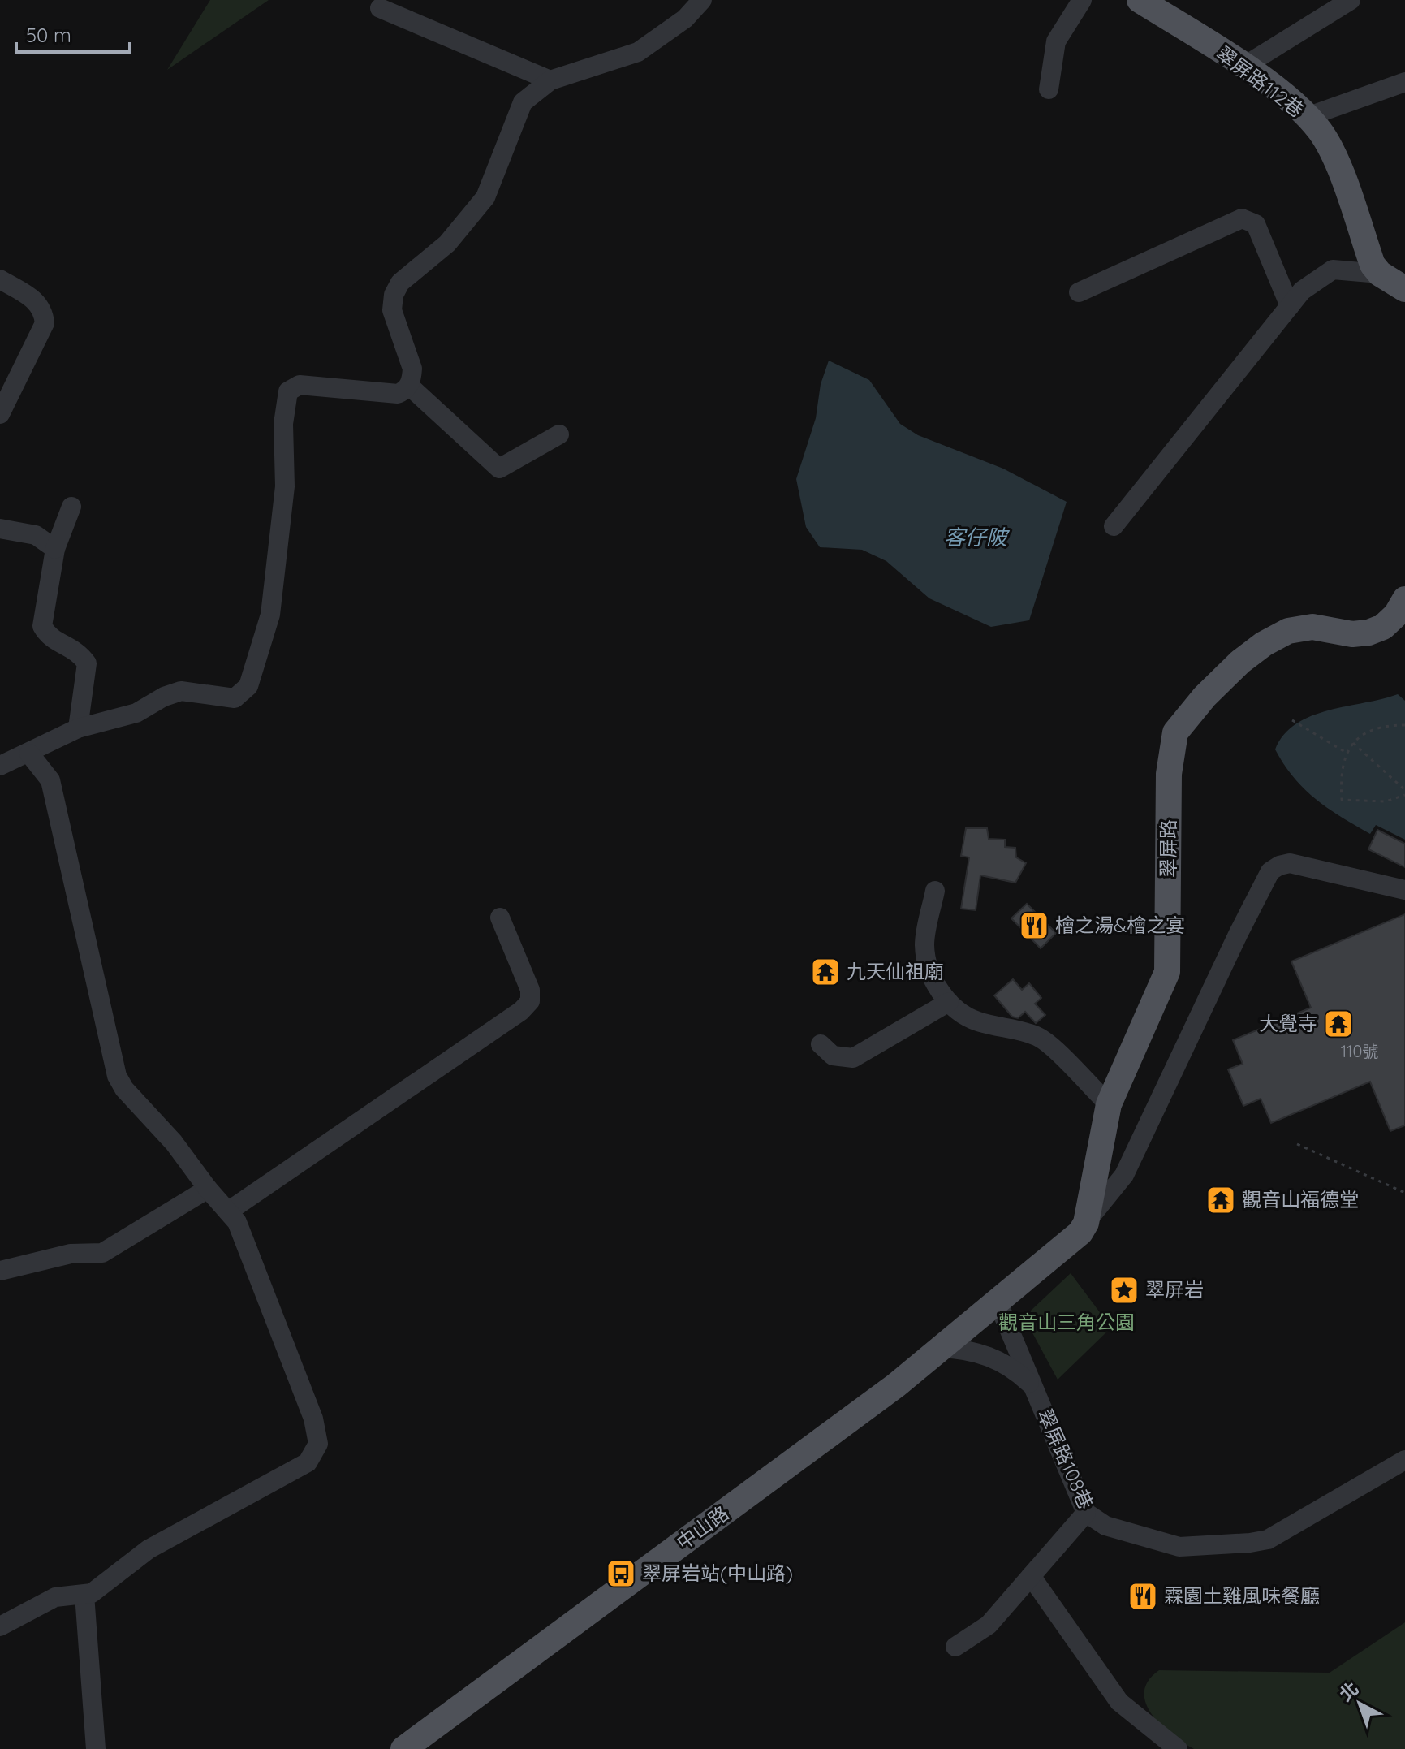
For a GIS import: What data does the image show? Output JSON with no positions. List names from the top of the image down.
{
  "streets": {
    "main road": ["翠屏路112巷", "翠屏路", "中山路"],
    "street": ["翠屏路108巷"]
  },
  "crossings": [
    ["翠屏路108巷", "中山路"]
  ],
  "water": ["客仔陂"],
  "parks": ["觀音山三角公園"],
  "places": {
    "restaurant": ["檜之湯&檜之宴", "霖園土雞風味餐廳"],
    "temple": ["九天仙祖廟", "大覺寺", "觀音山福德堂"],
    "place": ["翠屏岩"],
    "bus stop": ["翠屏岩站(中山路)"]
  },
  "house_numbers": ["110號"],
  "scale_bar": "50 m",
  "north": "top left"
}
